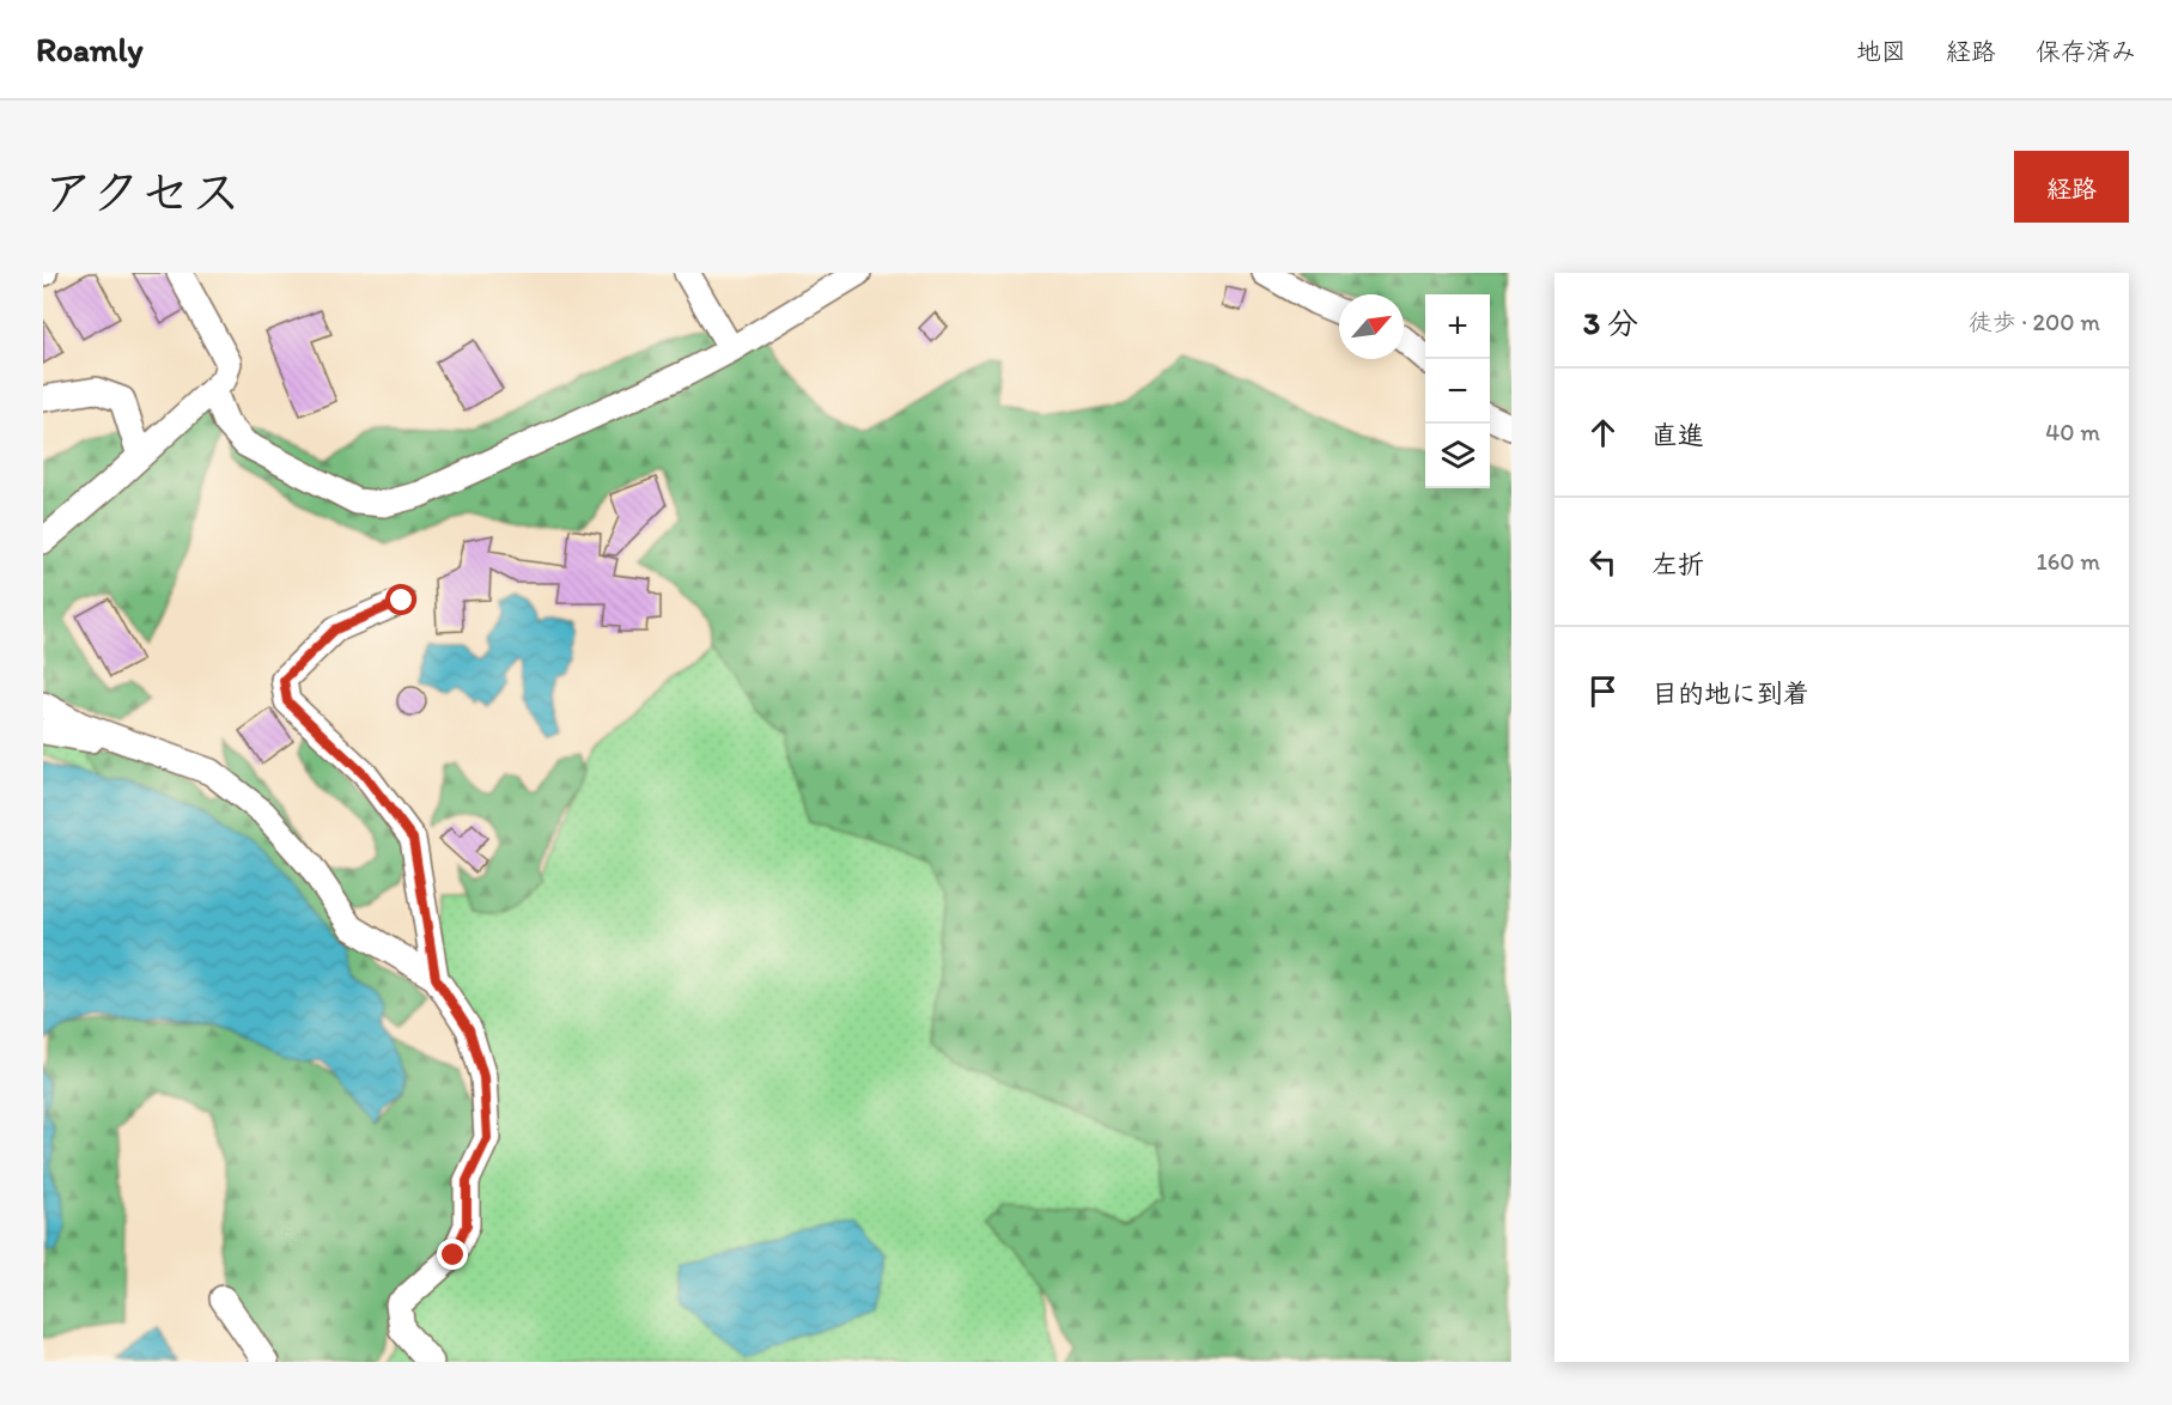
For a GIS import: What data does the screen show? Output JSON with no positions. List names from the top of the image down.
{
  "north": "top right",
  "page": {
    "header": "Roamly",
    "nav": ["地図", "経路", "保存済み"],
    "title": "アクセス",
    "buttons": "経路",
    "heading": ["3 分", "徒歩 · 200 m"],
    "map_buttons": ["+", "−"],
    "list": [
      ["直進", "40 m"],
      ["左折", "160 m"],
      "目的地に到着"
    ]
  }
}
